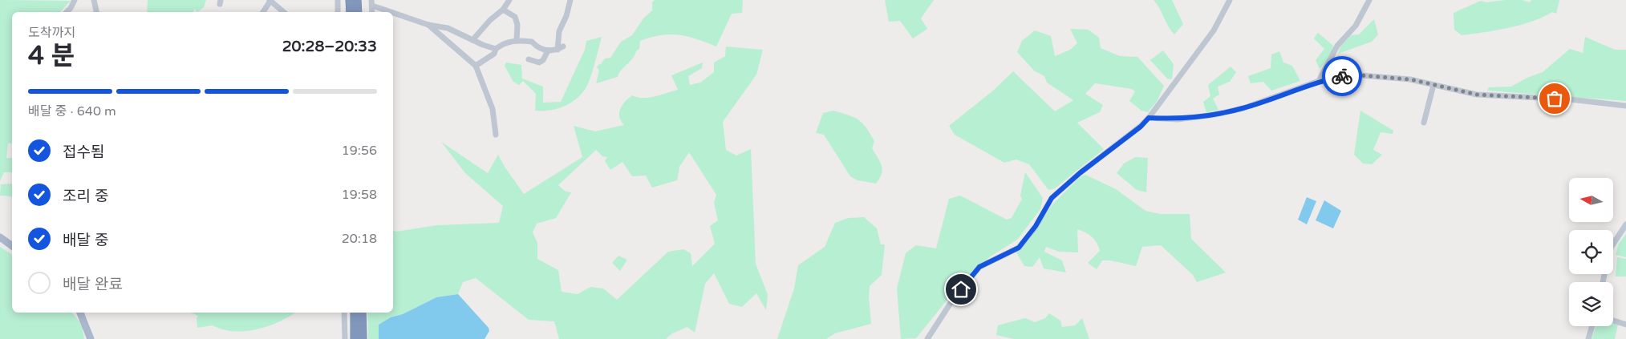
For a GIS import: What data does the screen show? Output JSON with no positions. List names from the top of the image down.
{
  "north": "left",
  "page": {
    "heading": ["4 분", "도착까지", "20:28–20:33"],
    "bar": "배달 중 · 640 m",
    "list": [
      ["접수됨", "19:56"],
      ["조리 중", "19:58"],
      ["배달 중", "20:18"],
      "배달 완료"
    ]
  }
}
